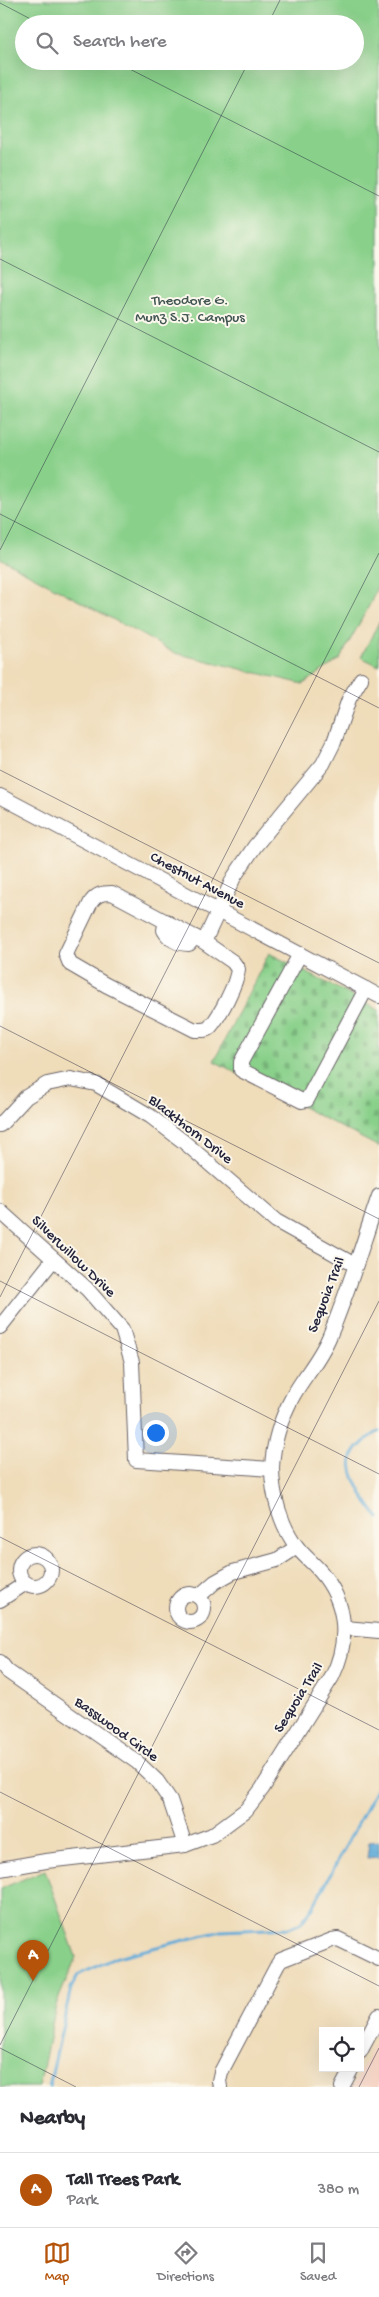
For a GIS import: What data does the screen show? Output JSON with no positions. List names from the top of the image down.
{
  "streets": {
    "street": [
      "Chestnut Avenue",
      "Blackthorn Drive",
      "Silverwillow Drive",
      "Sequoia Trail",
      "Basswood Circle"
    ]
  },
  "crossings": [
    ["Blackthorn Drive", "Sequoia Trail"],
    ["Silverwillow Drive", "Sequoia Trail"],
    ["Sequoia Trail", "Basswood Circle"]
  ],
  "parks": ["Theodore G. Munz S.J. Campus"],
  "page": {
    "search": "Search here",
    "pins": "A",
    "heading": "Nearby",
    "list": [
      {
        "mark": "A",
        "name": "Tall Trees Park",
        "note": "Park",
        "value": "380 m"
      }
    ],
    "nav": ["Map", "Directions", "Saved"]
  }
}
